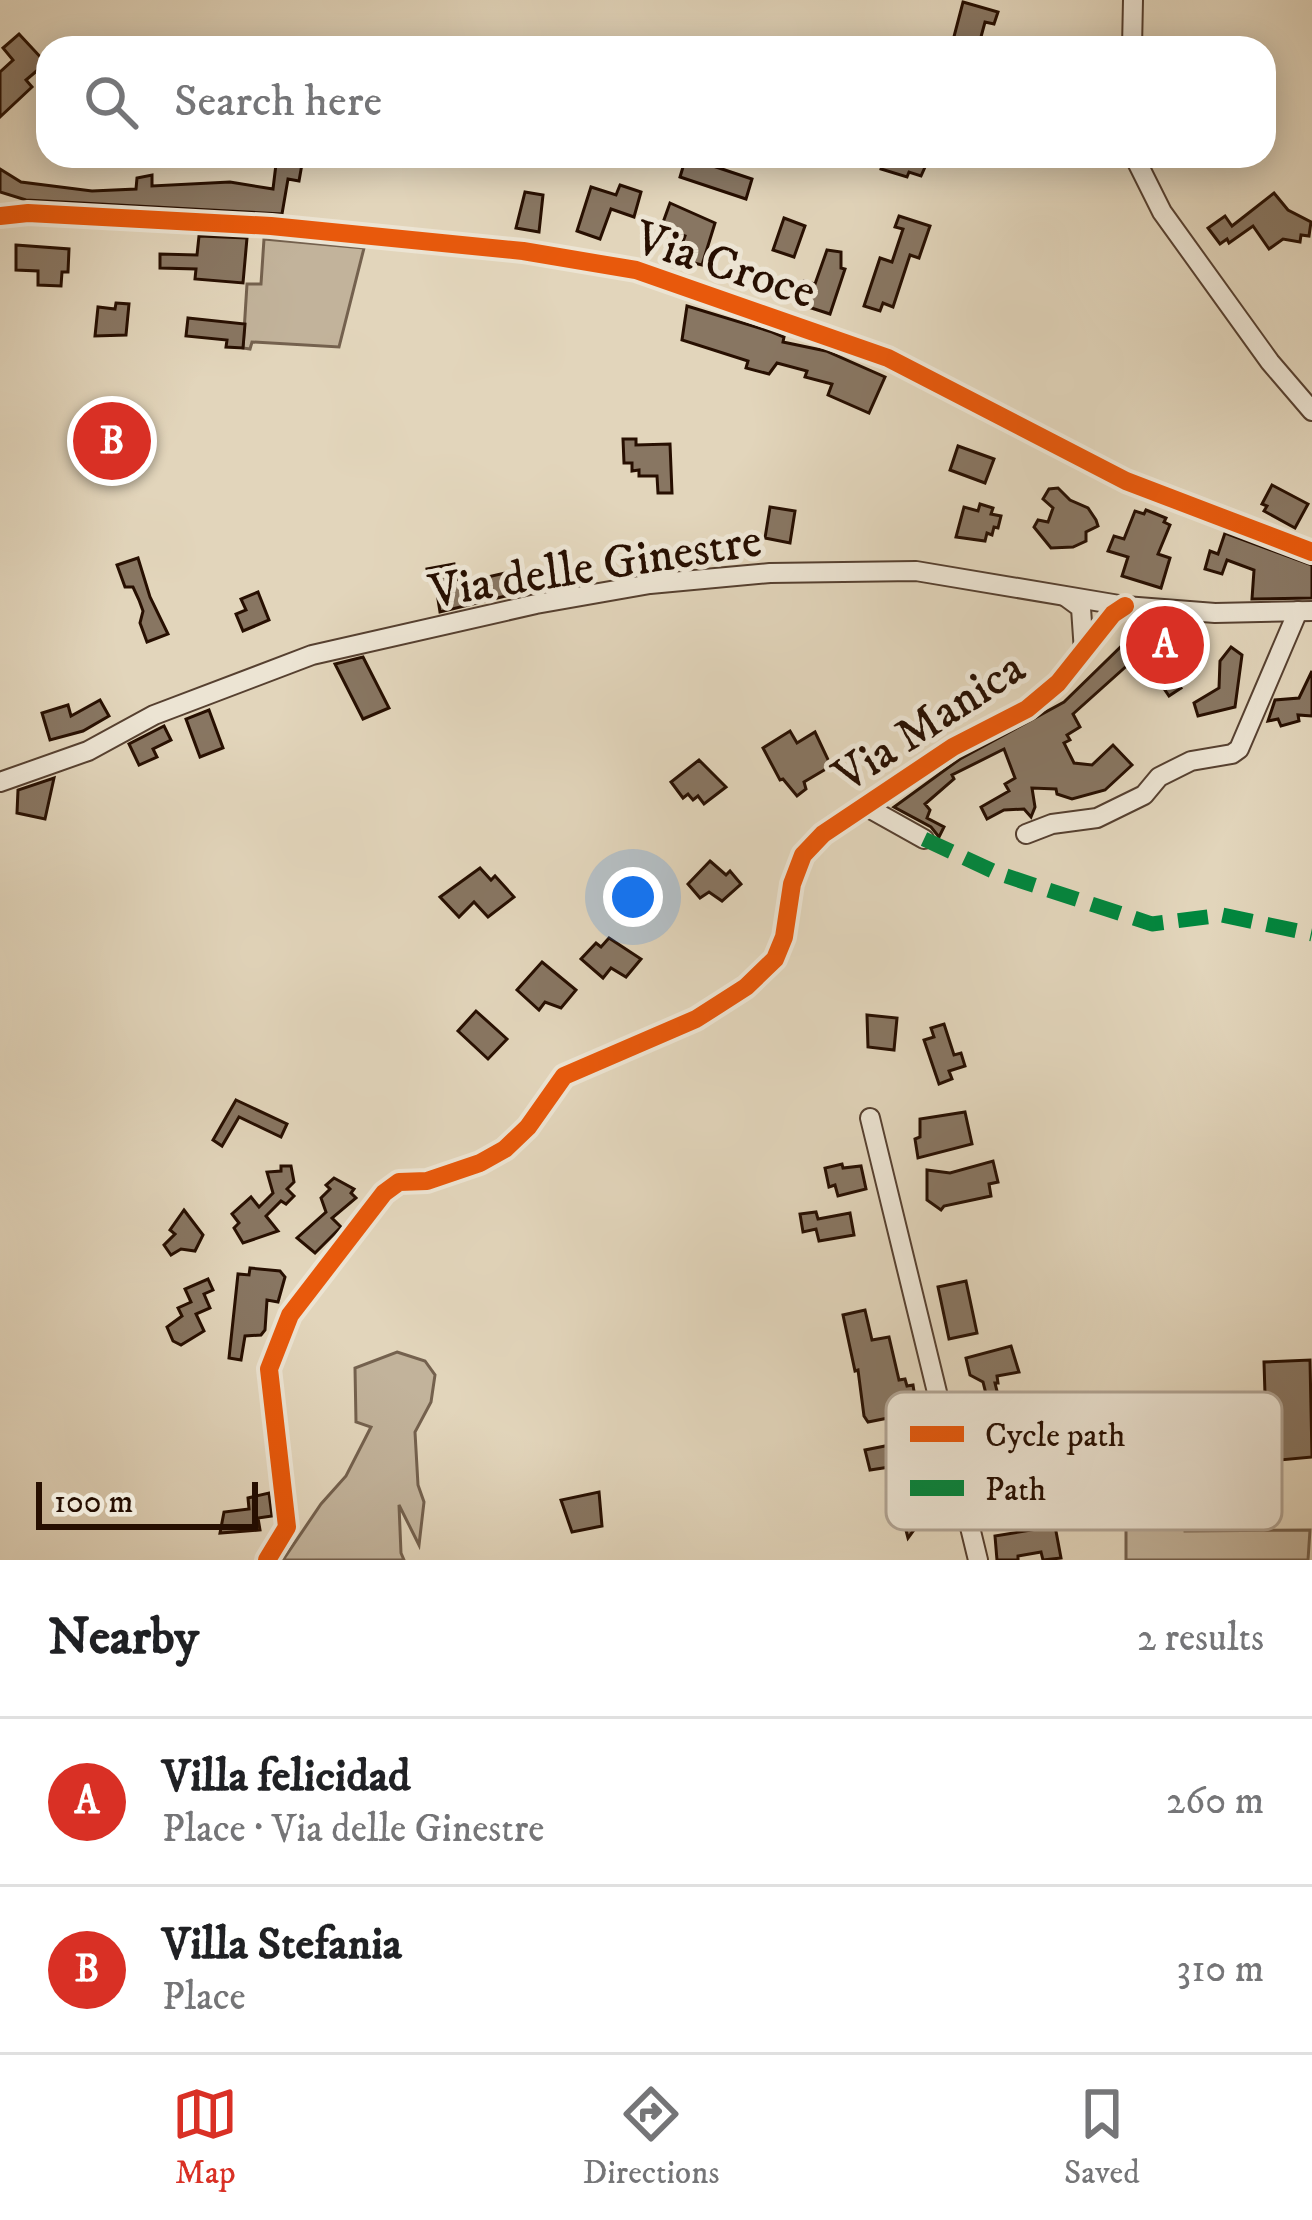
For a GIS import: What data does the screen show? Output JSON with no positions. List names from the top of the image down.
{
  "streets": {
    "street": ["Via Croce", "Via delle Ginestre", "Via Manica"]
  },
  "crossings": [
    ["Via delle Ginestre", "Via Manica"]
  ],
  "legend": ["Cycle path", "Path"],
  "scale_bar": "100 m",
  "page": {
    "search": "Search here",
    "pins": ["B", "A"],
    "scale": "100 m",
    "heading": ["Nearby", "2 results"],
    "list": [
      {
        "mark": "A",
        "name": "Villa felicidad",
        "note": "Place · Via delle Ginestre",
        "value": "260 m"
      },
      {
        "mark": "B",
        "name": "Villa Stefania",
        "note": "Place",
        "value": "310 m"
      }
    ],
    "nav": ["Map", "Directions", "Saved"]
  }
}
